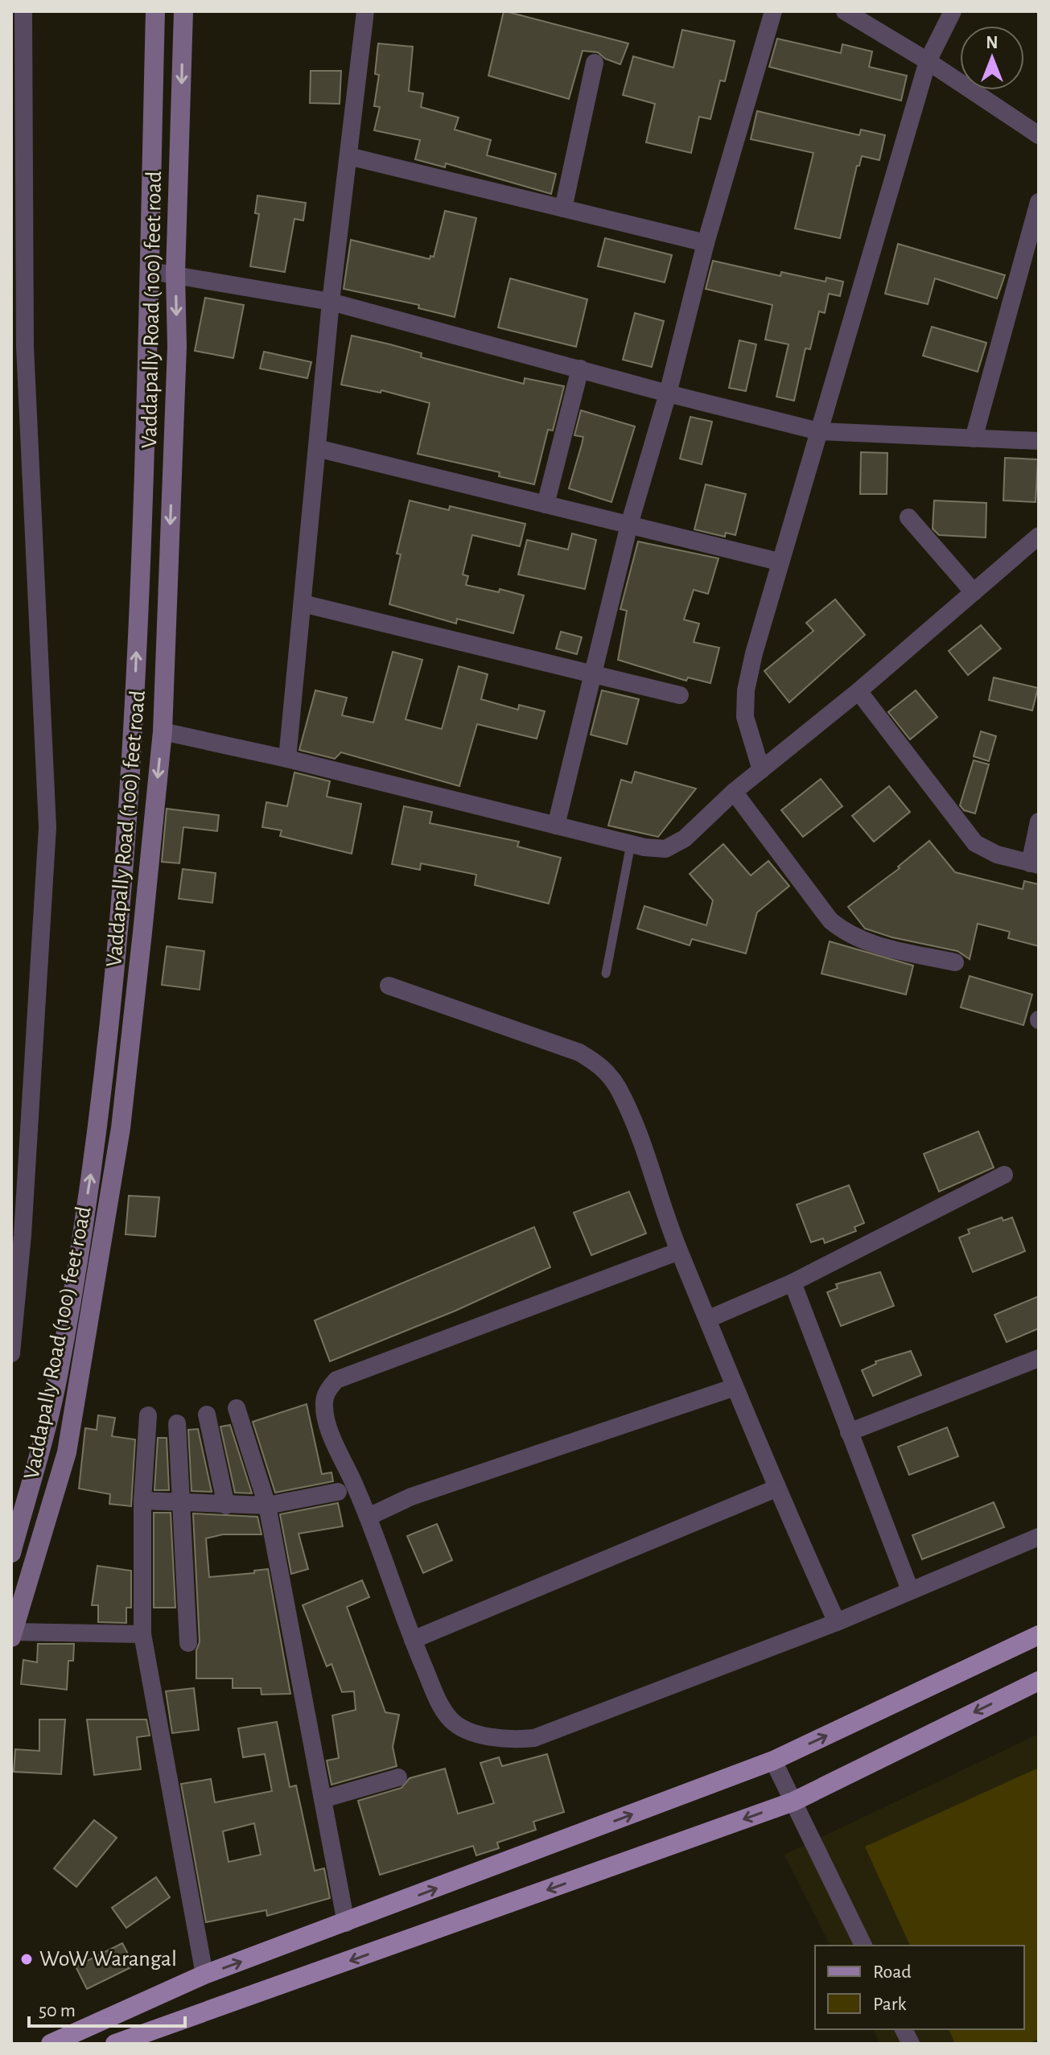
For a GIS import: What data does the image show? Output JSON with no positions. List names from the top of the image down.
{
  "streets": {
    "main road": ["Vaddapally Road (100) feet road"]
  },
  "places": ["WoW Warangal"],
  "legend": ["Road", "Park"],
  "scale_bar": "50 m",
  "north": "top"
}
